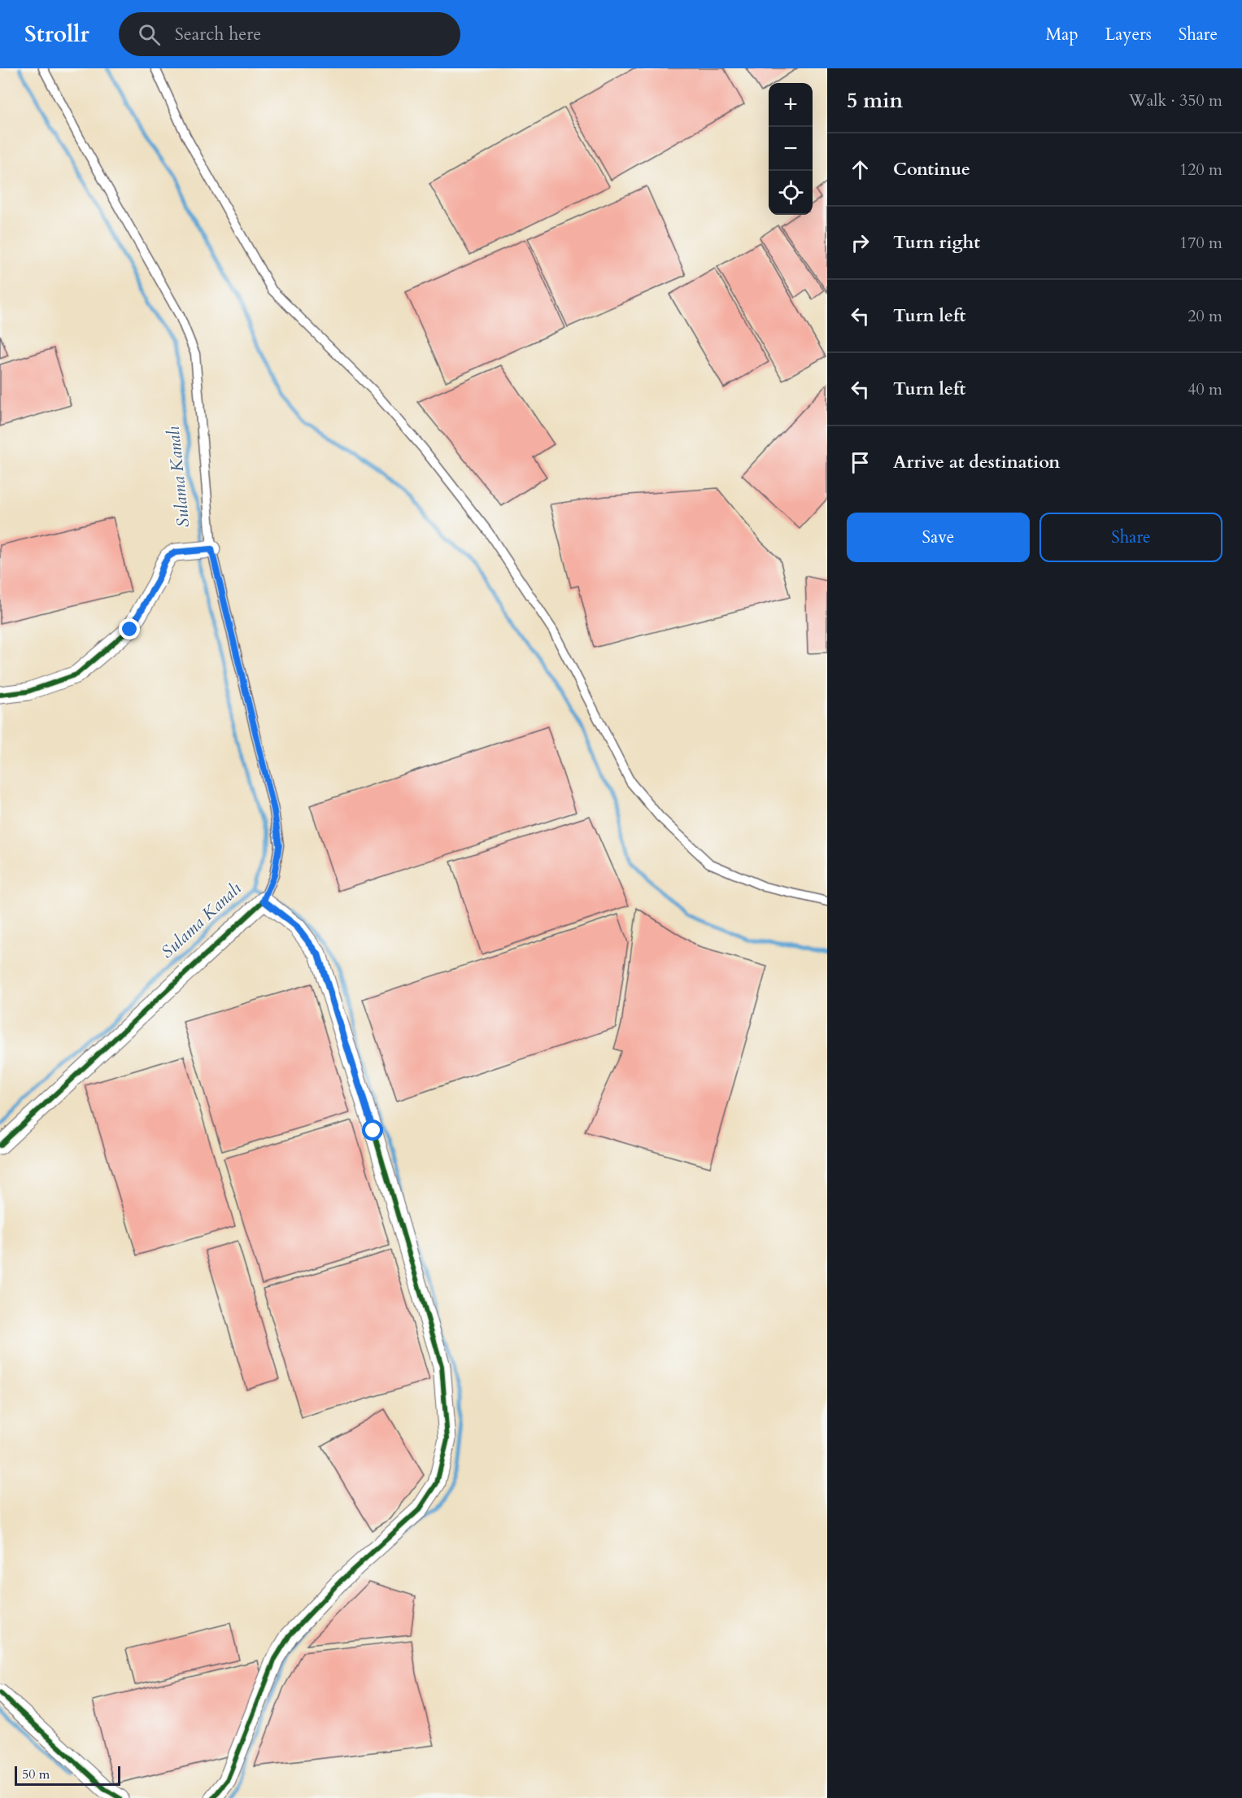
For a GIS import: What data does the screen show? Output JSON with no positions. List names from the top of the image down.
{
  "water": ["Sulama Kanalı"],
  "scale_bar": "50 m",
  "page": {
    "header": "Strollr",
    "search": "Search here",
    "nav": ["Map", "Layers", "Share"],
    "heading": ["5 min", "Walk · 350 m"],
    "map_buttons": ["+", "−"],
    "list": [
      ["Continue", "120 m"],
      ["Turn right", "170 m"],
      ["Turn left", "20 m"],
      ["Turn left", "40 m"],
      "Arrive at destination"
    ],
    "buttons": ["Save", "Share"],
    "scale": "50 m"
  }
}
